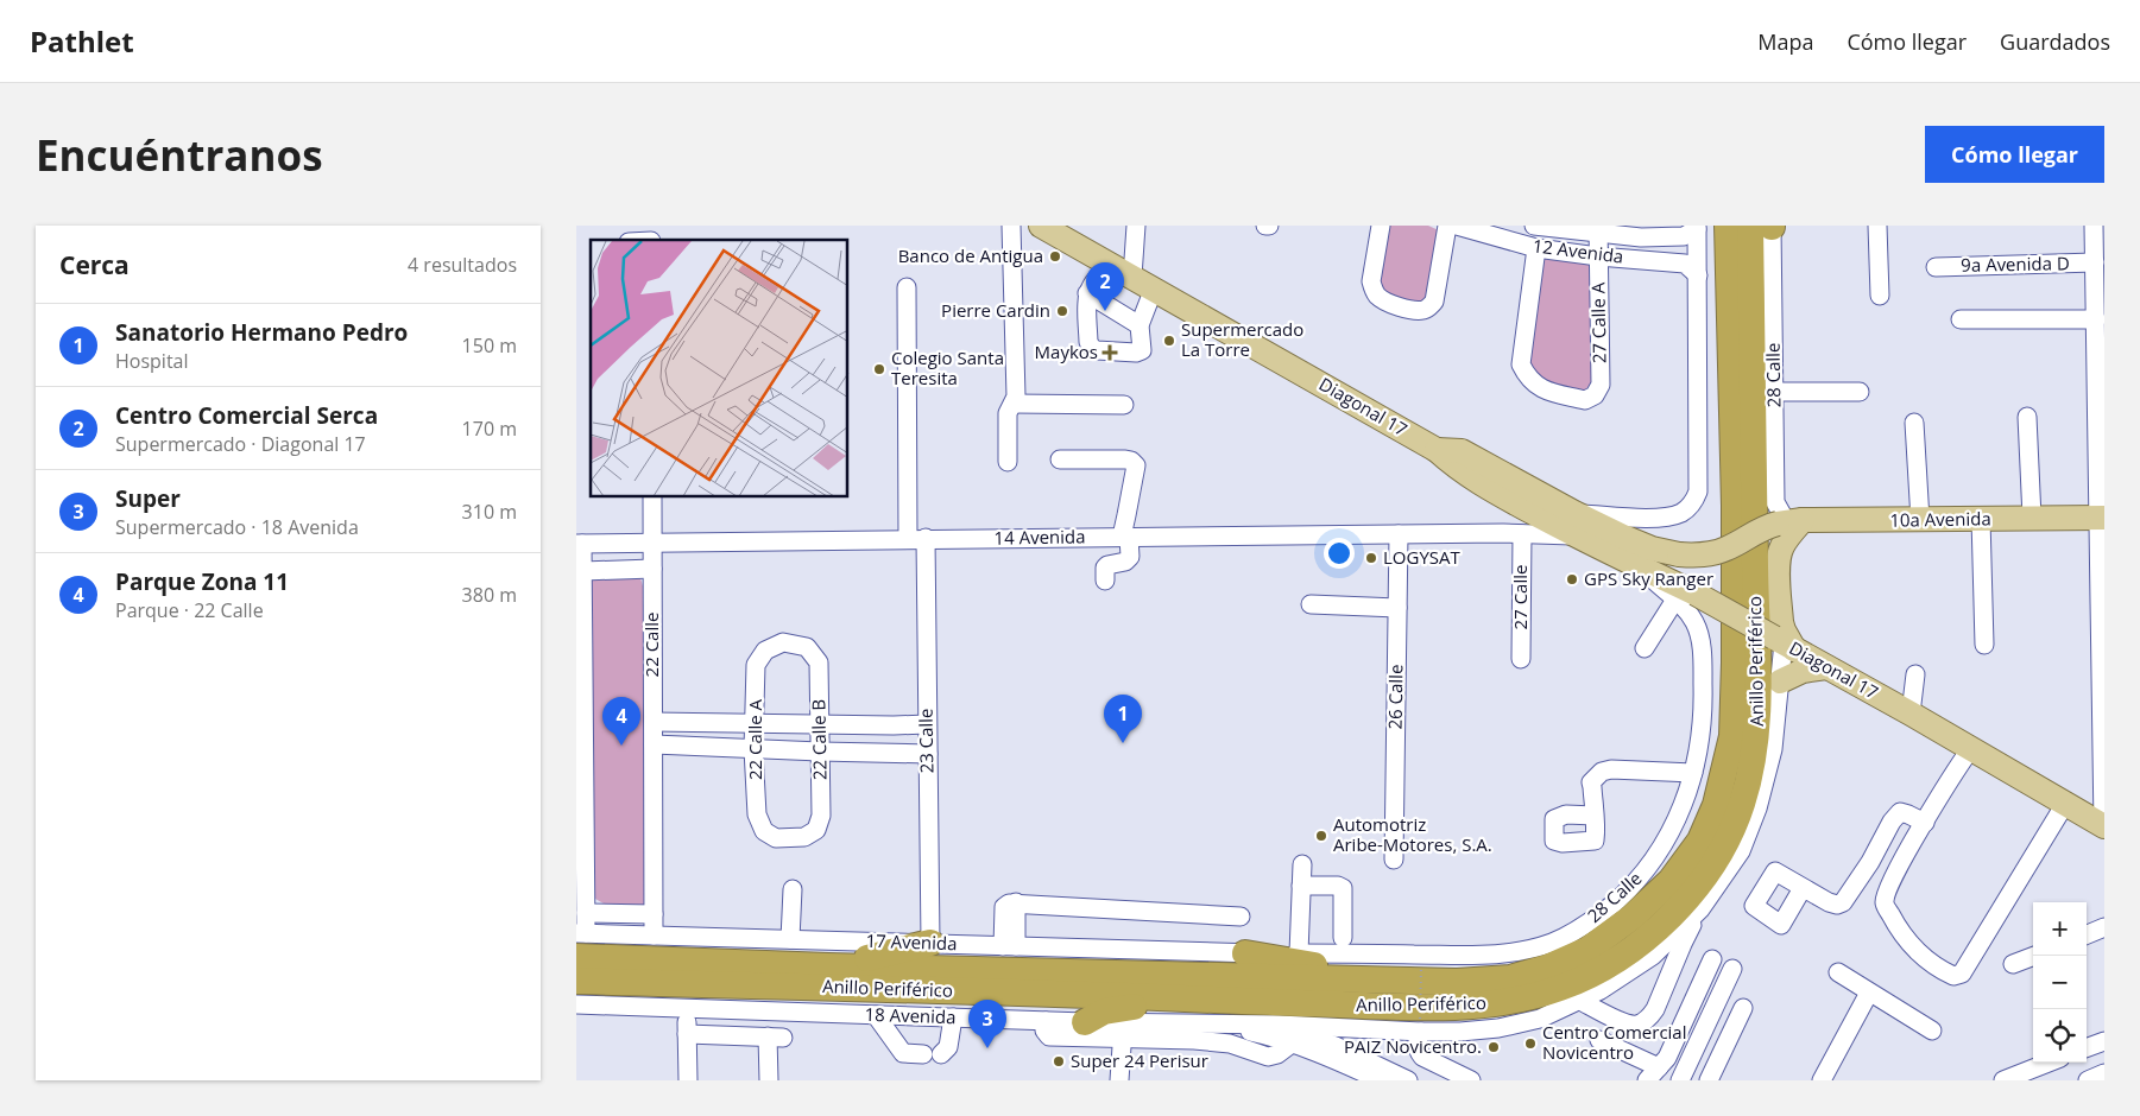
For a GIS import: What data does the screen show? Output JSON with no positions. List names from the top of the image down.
{
  "streets": {
    "highway": ["Anillo Periférico"],
    "main road": ["Diagonal 17", "10a Avenida"],
    "street": [
      "12 Avenida",
      "9a Avenida D",
      "27 Calle A",
      "28 Calle",
      "14 Avenida",
      "27 Calle",
      "22 Calle",
      "26 Calle",
      "22 Calle A",
      "22 Calle B",
      "23 Calle",
      "17 Avenida",
      "18 Avenida"
    ]
  },
  "crossings": [
    ["12 Avenida", "27 Calle A"],
    ["28 Calle", "Diagonal 17"],
    ["28 Calle", "10a Avenida"],
    ["28 Calle", "Anillo Periférico"],
    ["28 Calle", "17 Avenida"],
    ["Diagonal 17", "10a Avenida"],
    ["Diagonal 17", "14 Avenida"],
    ["Diagonal 17", "Anillo Periférico"],
    ["14 Avenida", "27 Calle"],
    ["14 Avenida", "22 Calle"],
    ["14 Avenida", "26 Calle"],
    ["14 Avenida", "23 Calle"],
    ["22 Calle", "17 Avenida"],
    ["Anillo Periférico", "17 Avenida"],
    ["Anillo Periférico", "18 Avenida"],
    ["22 Calle A", "22 Calle B"],
    ["23 Calle", "17 Avenida"]
  ],
  "places": {
    "other": [
      "Banco de Antigua",
      "Pierre Cardin",
      "Supermercado La Torre",
      "Colegio Santa Teresita",
      "LOGYSAT",
      "GPS Sky Ranger",
      "Automotriz Aribe-Motores, S.A.",
      "Centro Comercial Novicentro",
      "PAIZ Novicentro.",
      "Super 24 Perisur"
    ],
    "health": ["Maykos"]
  },
  "page": {
    "header": "Pathlet",
    "nav": ["Mapa", "Cómo llegar", "Guardados"],
    "buttons": "Cómo llegar",
    "title": "Encuéntranos",
    "heading": ["Cerca", "4 resultados"],
    "pins": [
      "2",
      "1",
      "4",
      "3"
    ],
    "list": [
      {
        "mark": "1",
        "name": "Sanatorio Hermano Pedro",
        "note": "Hospital",
        "value": "150 m"
      },
      {
        "mark": "2",
        "name": "Centro Comercial Serca",
        "note": "Supermercado · Diagonal 17",
        "value": "170 m"
      },
      {
        "mark": "3",
        "name": "Super",
        "note": "Supermercado · 18 Avenida",
        "value": "310 m"
      },
      {
        "mark": "4",
        "name": "Parque Zona 11",
        "note": "Parque · 22 Calle",
        "value": "380 m"
      }
    ],
    "map_buttons": ["+", "−"]
  }
}
